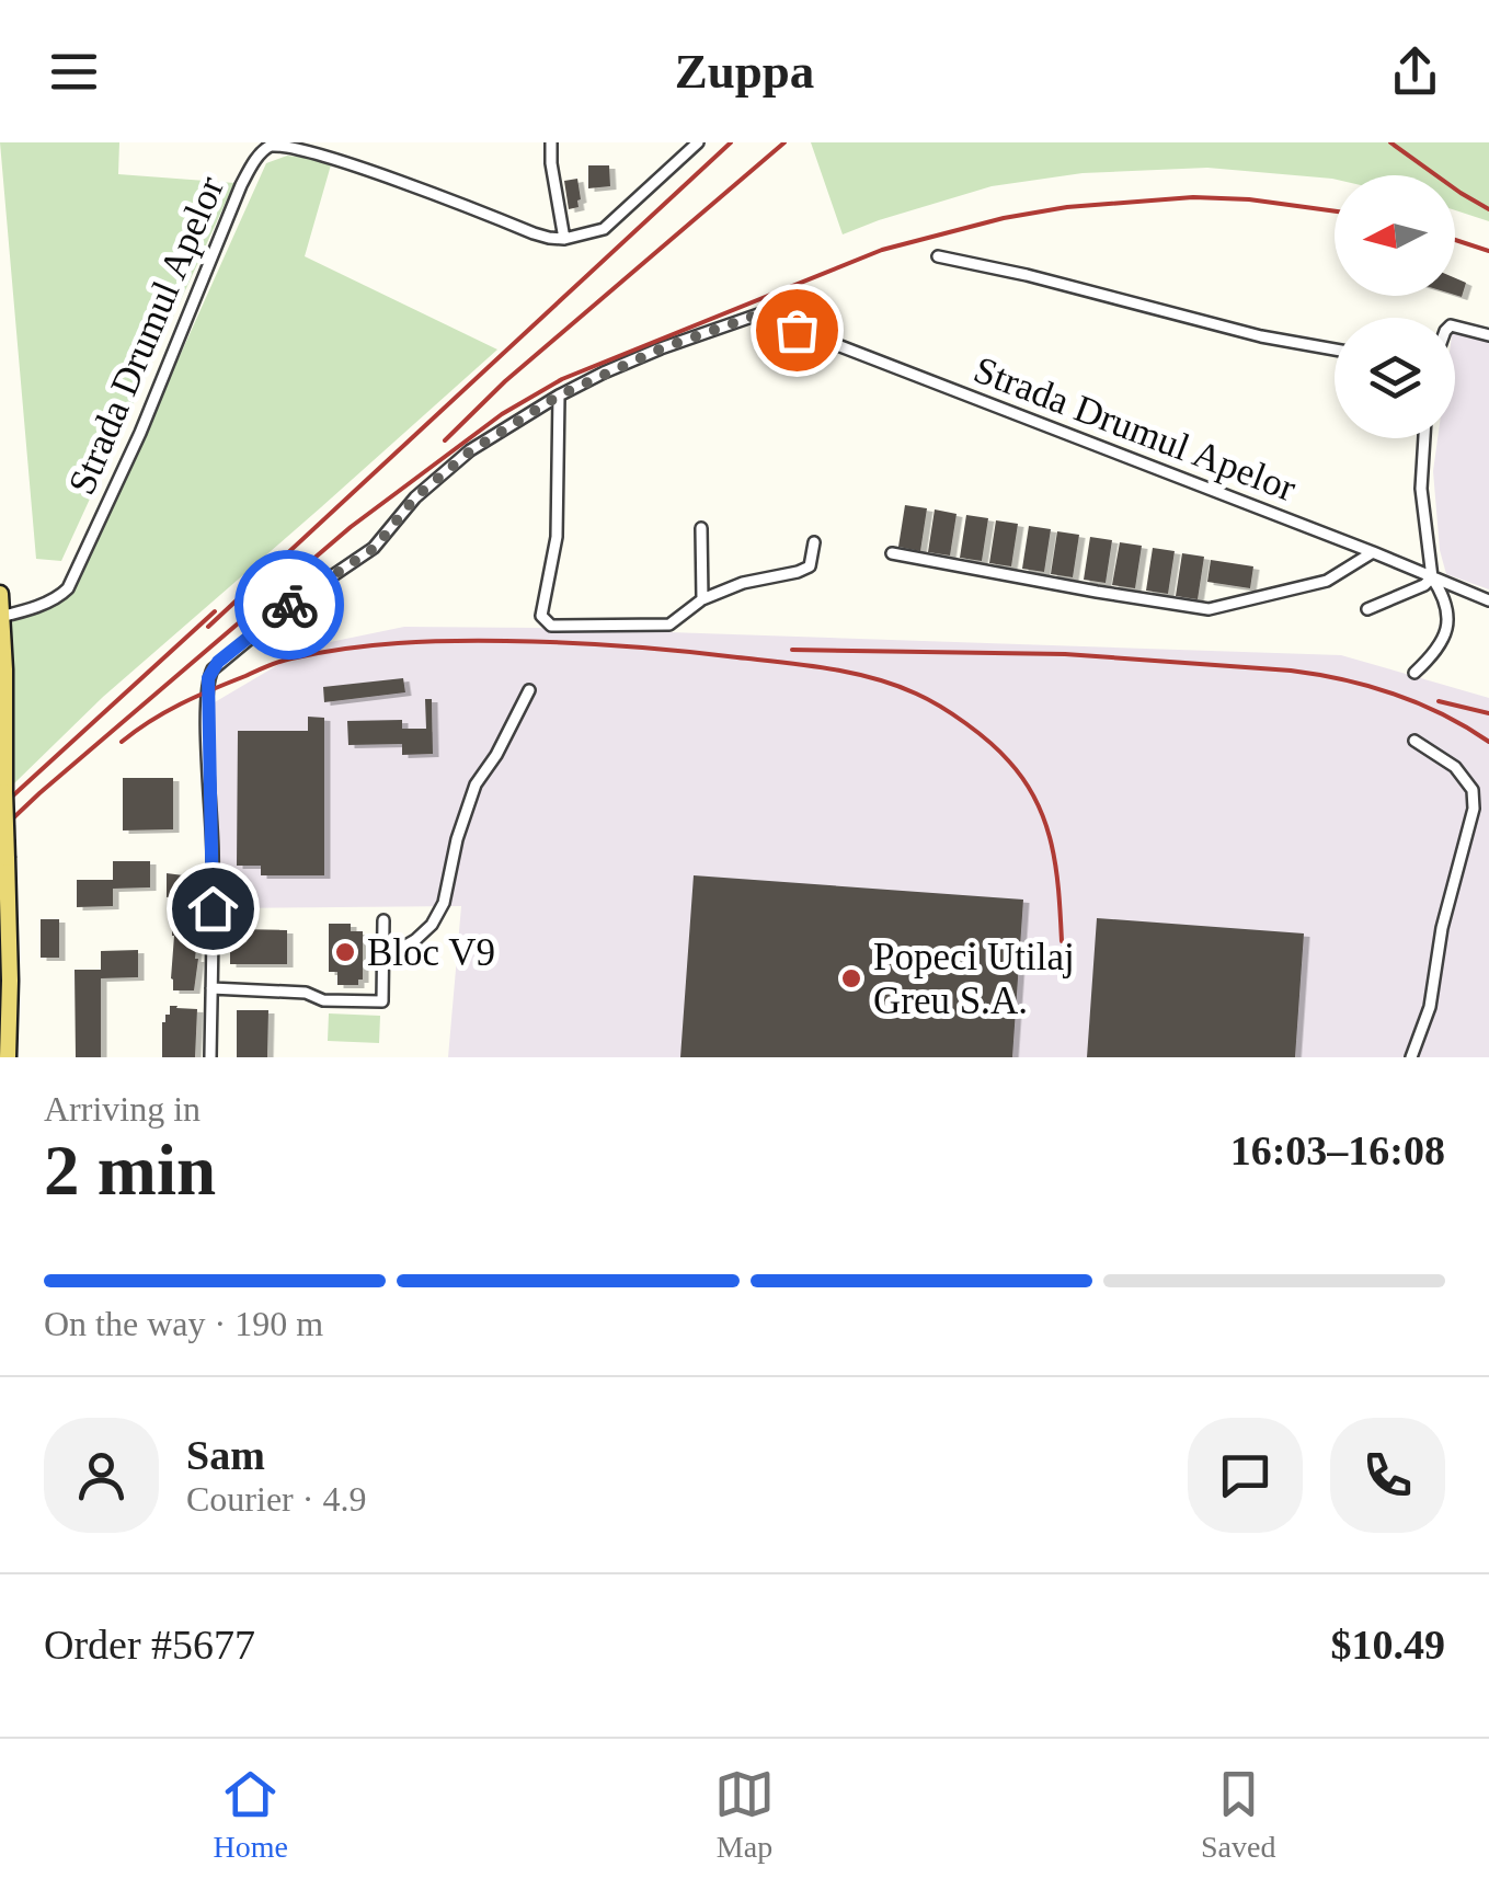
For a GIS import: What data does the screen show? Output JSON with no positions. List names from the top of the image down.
{
  "streets": {
    "street": ["Strada Drumul Apelor"]
  },
  "places": ["Bloc V9", "Popeci Utilaj Greu S.A."],
  "north": "left",
  "page": {
    "header": "Zuppa",
    "heading": ["2 min", "Arriving in", "16:03–16:08"],
    "panel": [
      "Sam",
      "Courier · 4.9",
      "Order #5677",
      "$10.49"
    ],
    "bar": "On the way · 190 m",
    "tabs": ["Home", "Map", "Saved"]
  }
}
